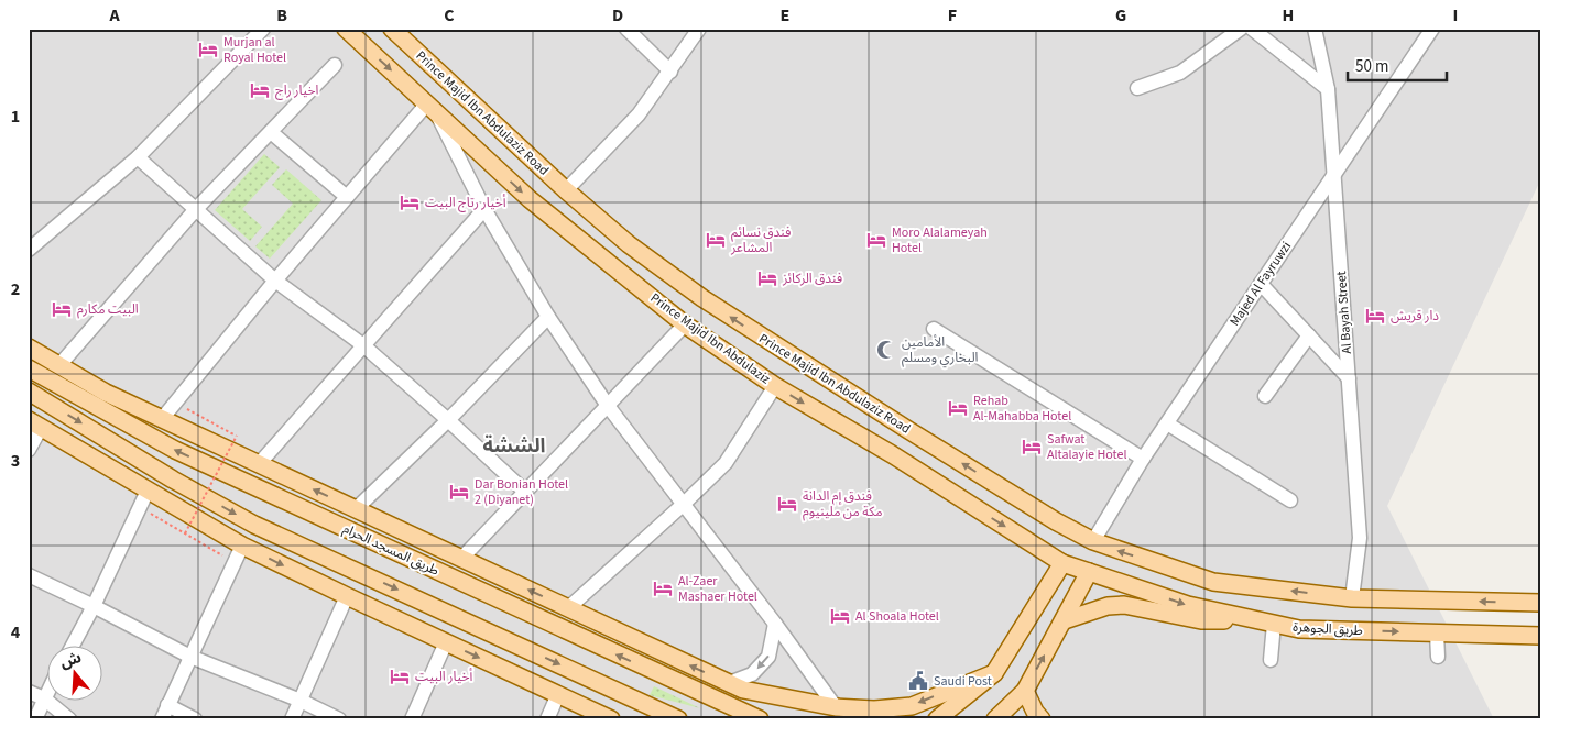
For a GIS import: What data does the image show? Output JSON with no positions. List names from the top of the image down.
{
  "streets": {
    "main road": [
      "Prince Majid Ibn Abdulaziz Road",
      "Prince Majid Ibn Abdulaziz",
      "طريق المسجد الحرام",
      "طريق الجوهرة"
    ],
    "street": ["Majed Al Fayruwzi", "Al Bayah Street"]
  },
  "crossings": [
    ["Prince Majid Ibn Abdulaziz Road", "Majed Al Fayruwzi"],
    ["Prince Majid Ibn Abdulaziz Road", "Al Bayah Street"],
    ["Majed Al Fayruwzi", "Al Bayah Street"],
    ["Prince Majid Ibn Abdulaziz", "طريق الجوهرة"]
  ],
  "one_way": ["Prince Majid Ibn Abdulaziz Road", "Prince Majid Ibn Abdulaziz"],
  "districts": ["الششة"],
  "places": {
    "hotel": [
      "Murjan al Royal Hotel",
      "اخيار راج",
      "أخيار رتاج البيت",
      "فندق نسائم المشاعر",
      "Moro Alalameyah Hotel",
      "فندق الركائز",
      "البيت مكارم",
      "دار قريش",
      "Rehab Al-Mahabba Hotel",
      "Safwat Altalayie Hotel",
      "Dar Bonian Hotel 2 (Diyanet)",
      "فندق إم الدانة مكة من ملينيوم",
      "Al-Zaer Mashaer Hotel",
      "Al Shoala Hotel",
      "أخيار البيت"
    ],
    "mosque": ["الأمامين البخاري ومسلم"],
    "public building": ["Saudi Post"]
  },
  "scale_bar": "50 m",
  "north": "top",
  "grid": {
    "columns": [
      "A",
      "B",
      "C",
      "D",
      "E",
      "F",
      "G",
      "H",
      "I"
    ],
    "rows": [
      "1",
      "2",
      "3",
      "4"
    ]
  }
}
